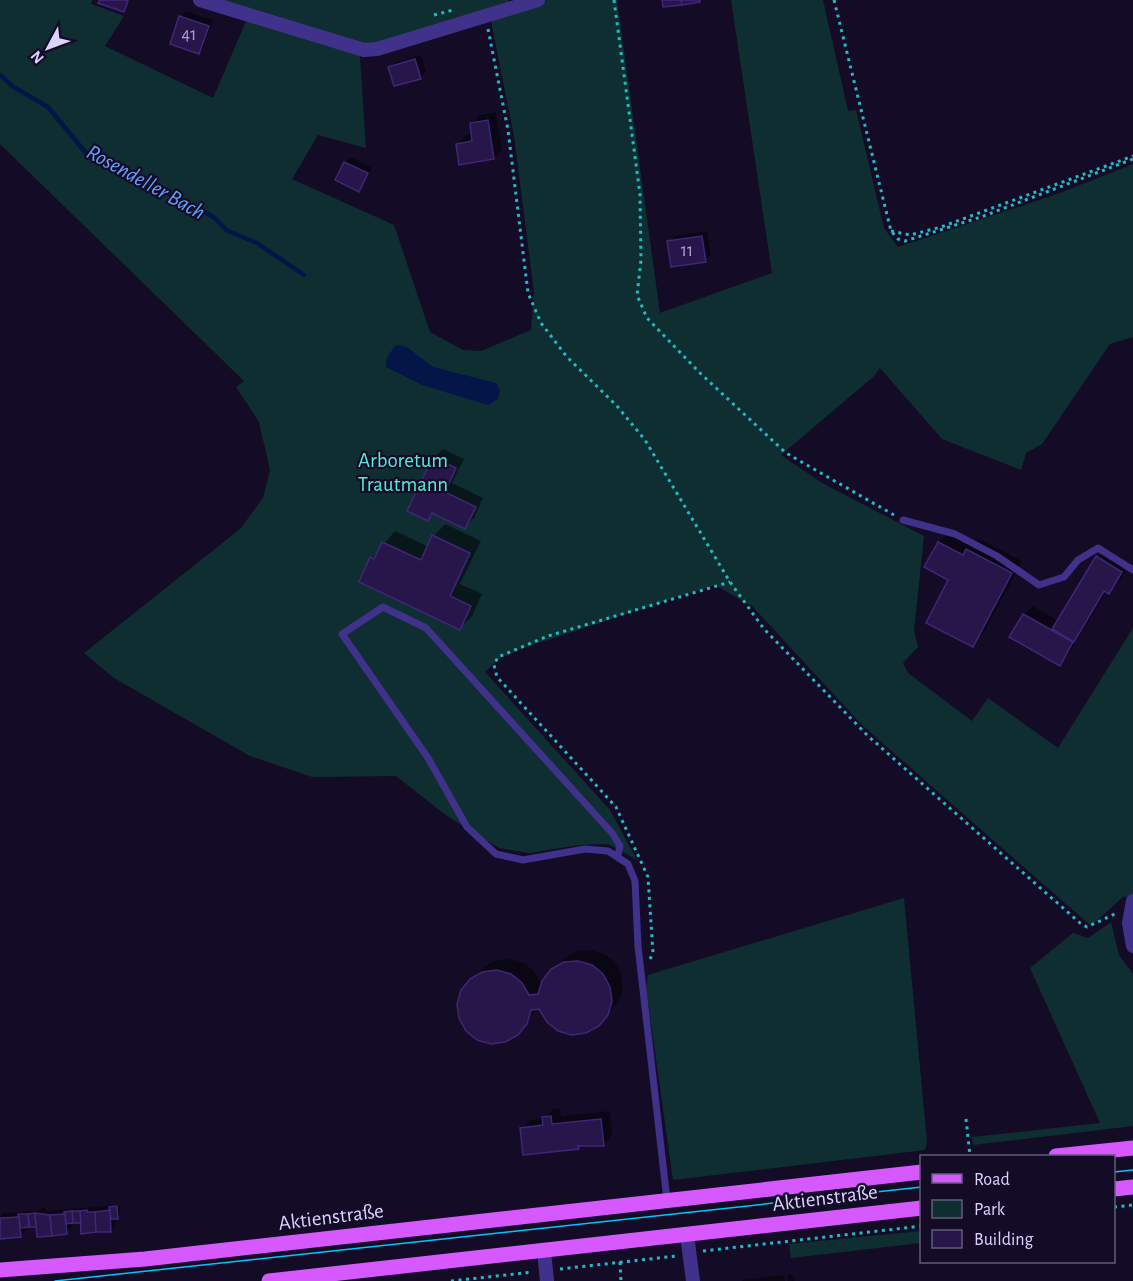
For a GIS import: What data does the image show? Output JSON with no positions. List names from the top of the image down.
{
  "streets": {
    "main road": ["Aktienstraße"]
  },
  "water": ["Rosendeller Bach"],
  "parks": ["Arboretum Trautmann"],
  "house_numbers": ["41", "11"],
  "legend": ["Road", "Park", "Building"],
  "north": "bottom left"
}
